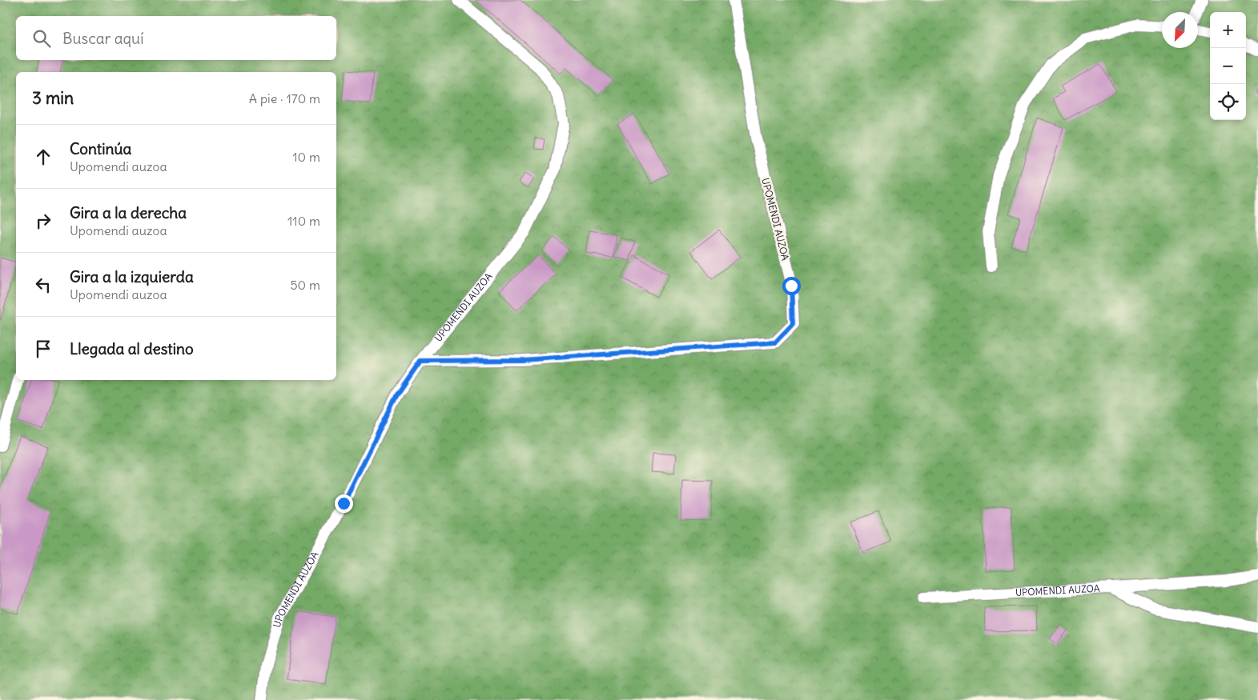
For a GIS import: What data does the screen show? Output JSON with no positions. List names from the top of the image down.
{
  "streets": {
    "lane": ["UPOMENDI AUZOA"]
  },
  "north": "bottom left",
  "page": {
    "map_buttons": ["+", "−"],
    "search": "Buscar aquí",
    "heading": ["3 min", "A pie · 170 m"],
    "list": [
      ["Continúa", "Upomendi auzoa", "10 m"],
      ["Gira a la derecha", "Upomendi auzoa", "110 m"],
      ["Gira a la izquierda", "Upomendi auzoa", "50 m"],
      "Llegada al destino"
    ]
  }
}
